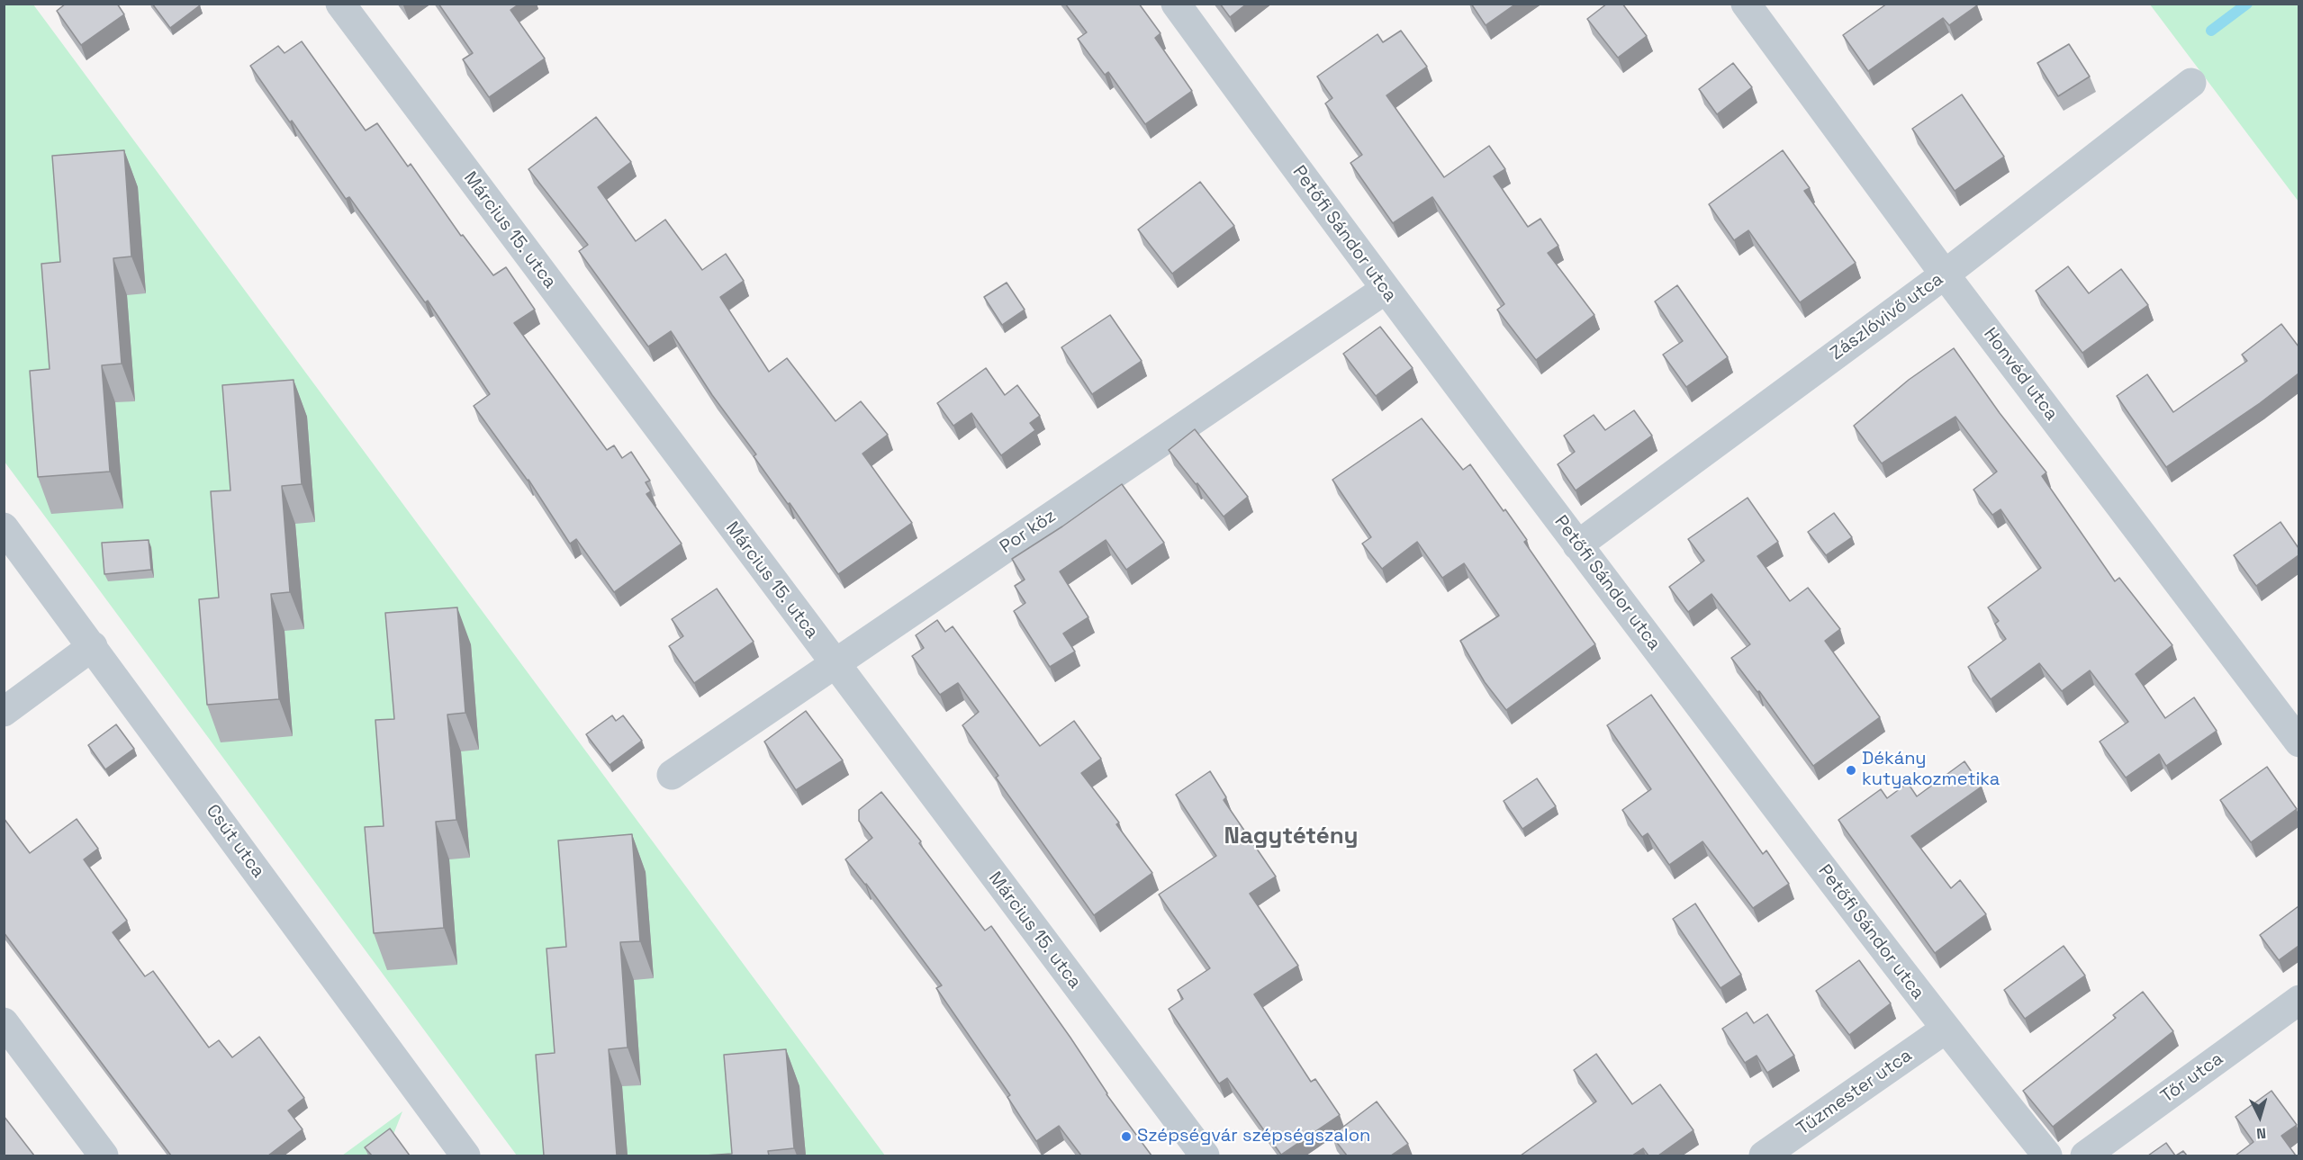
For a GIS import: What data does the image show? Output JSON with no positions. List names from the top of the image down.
{
  "streets": {
    "street": [
      "Március 15. utca",
      "Petőfi Sándor utca",
      "Zászlóvivő utca",
      "Honvéd utca",
      "Por köz",
      "Csút utca",
      "Tőr utca",
      "Tűzmester utca"
    ]
  },
  "crossings": [
    ["Március 15. utca", "Por köz"],
    ["Petőfi Sándor utca", "Zászlóvivő utca"],
    ["Petőfi Sándor utca", "Por köz"],
    ["Petőfi Sándor utca", "Tűzmester utca"],
    ["Zászlóvivő utca", "Honvéd utca"]
  ],
  "districts": ["Nagytétény"],
  "places": ["Dékány kutyakozmetika", "Szépségvár szépségszalon"],
  "north": "bottom"
}
